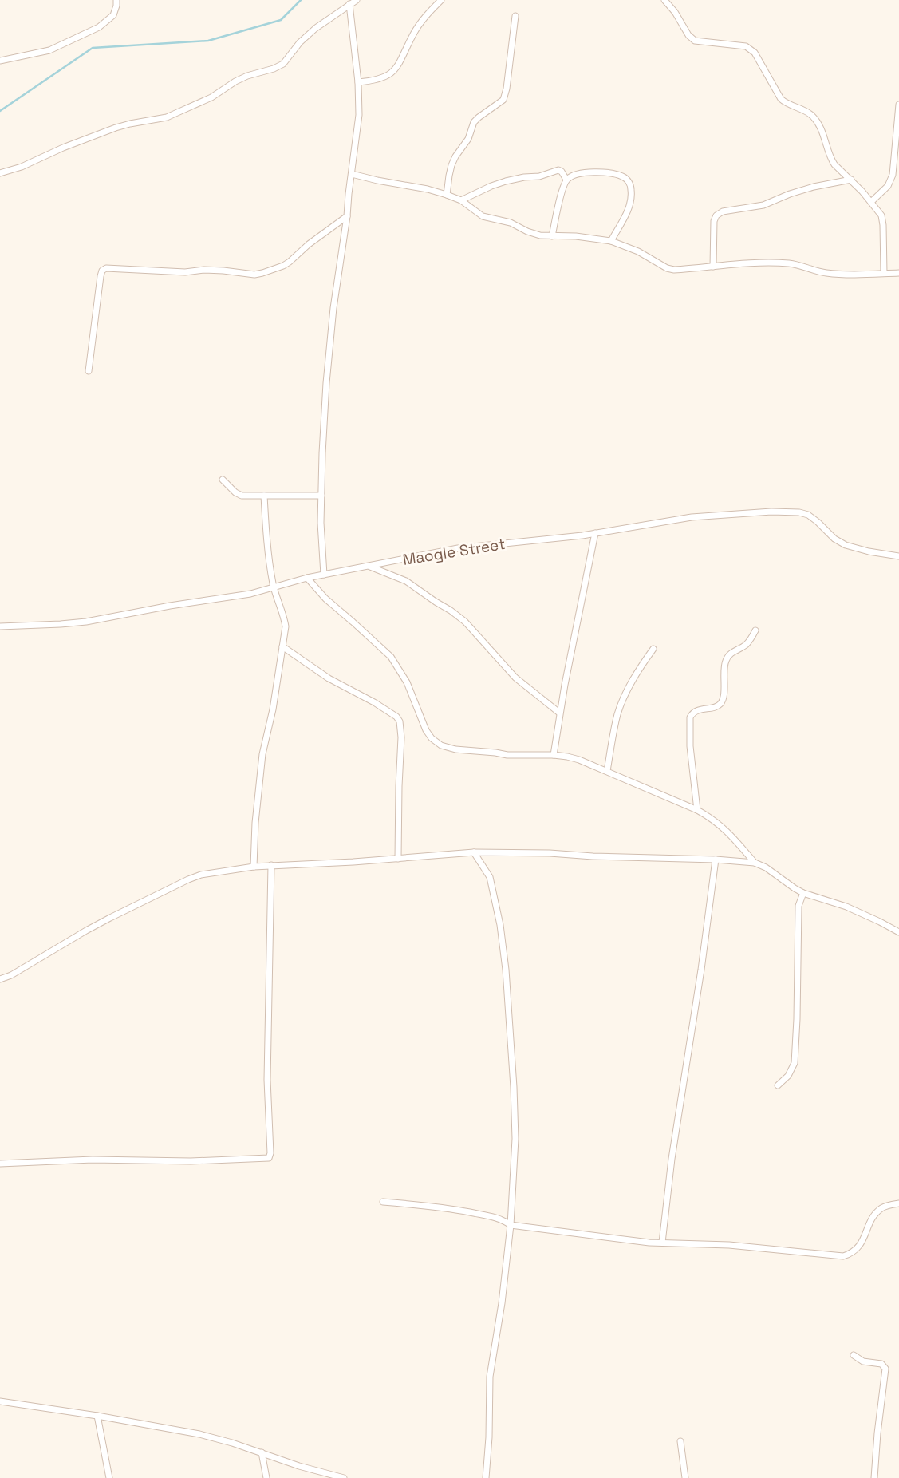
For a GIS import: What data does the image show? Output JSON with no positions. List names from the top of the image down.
{
  "streets": {
    "street": ["Maogle Street"]
  }
}
